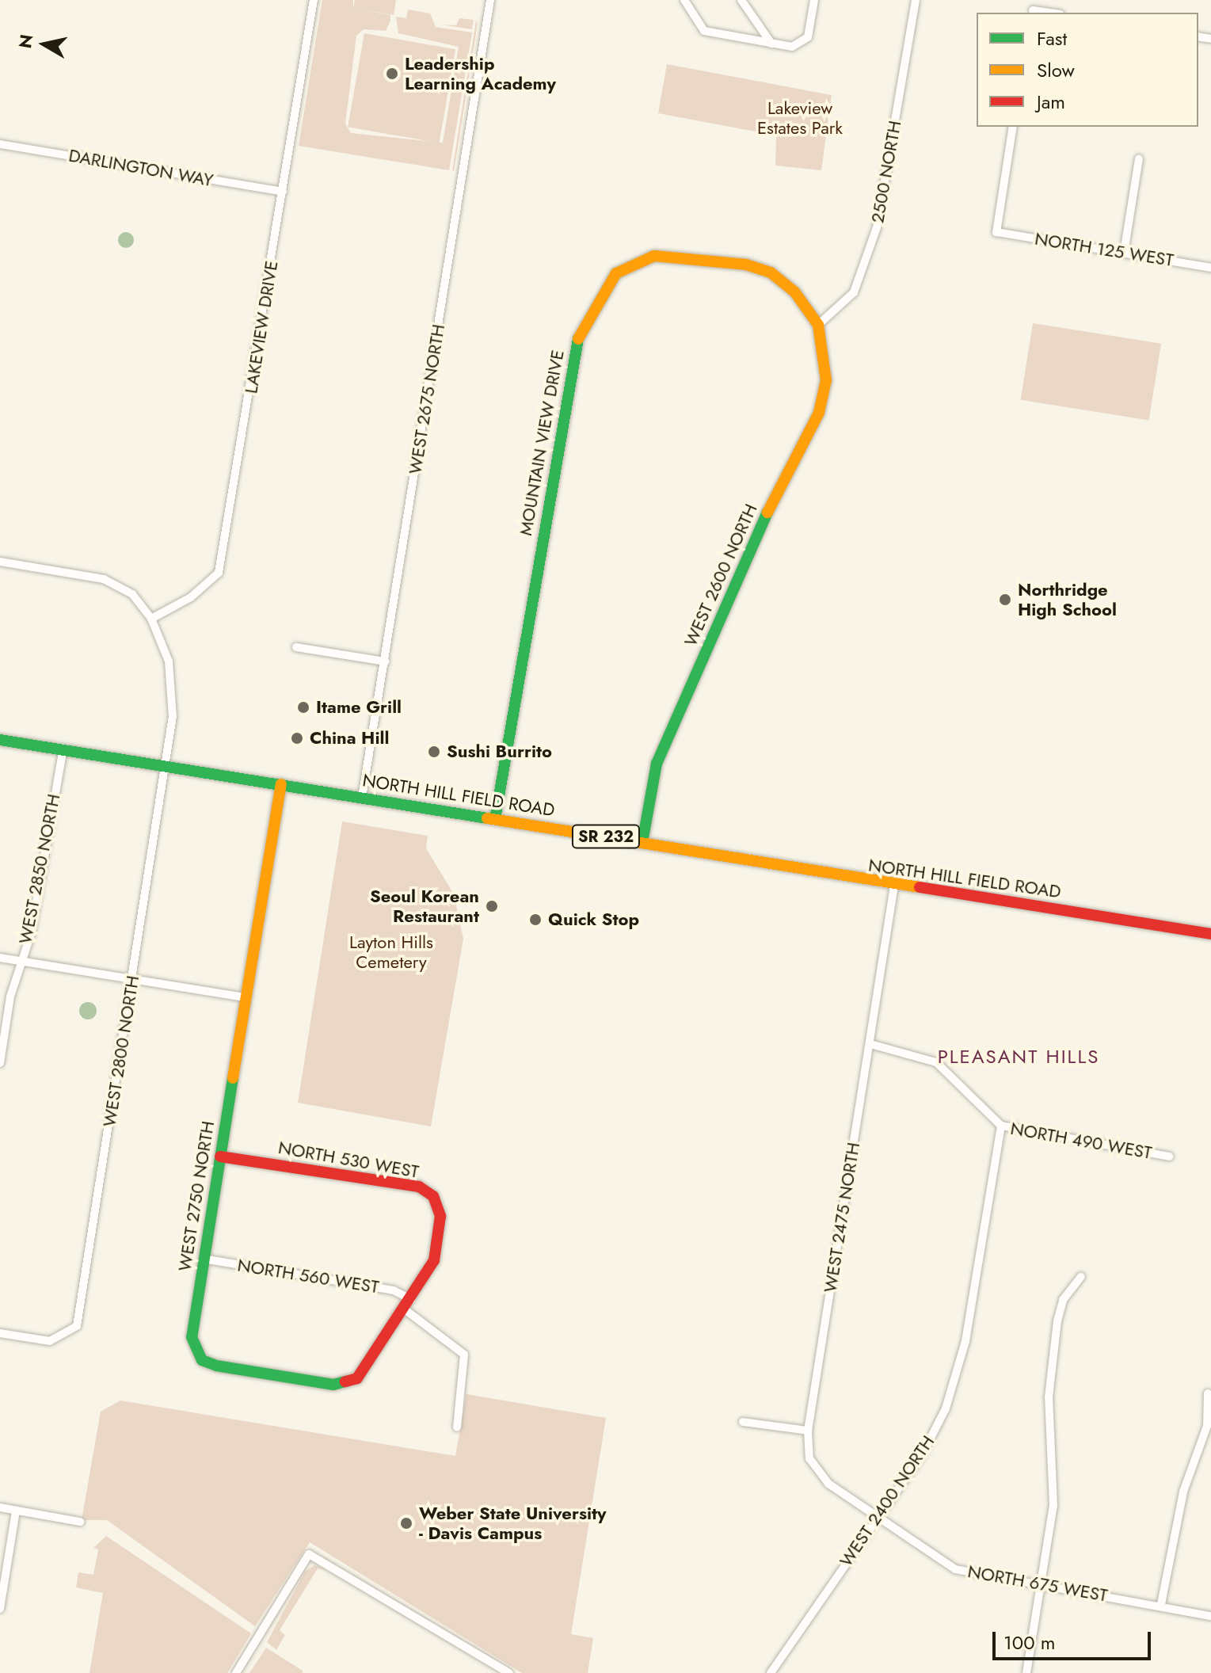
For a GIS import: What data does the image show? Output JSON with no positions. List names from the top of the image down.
{
  "streets": {
    "street": [
      "DARLINGTON WAY",
      "2500 NORTH",
      "NORTH 125 WEST",
      "LAKEVIEW DRIVE",
      "WEST 2675 NORTH",
      "MOUNTAIN VIEW DRIVE",
      "WEST 2600 NORTH",
      "NORTH HILL FIELD ROAD",
      "SR 232",
      "WEST 2850 NORTH",
      "WEST 2800 NORTH",
      "NORTH 490 WEST",
      "NORTH 530 WEST",
      "WEST 2750 NORTH",
      "WEST 2475 NORTH",
      "NORTH 560 WEST",
      "WEST 2400 NORTH",
      "NORTH 675 WEST"
    ]
  },
  "crossings": [
    ["DARLINGTON WAY", "LAKEVIEW DRIVE"],
    ["2500 NORTH", "MOUNTAIN VIEW DRIVE"],
    ["2500 NORTH", "WEST 2600 NORTH"],
    ["LAKEVIEW DRIVE", "WEST 2800 NORTH"],
    ["WEST 2675 NORTH", "NORTH HILL FIELD ROAD"],
    ["MOUNTAIN VIEW DRIVE", "WEST 2600 NORTH"],
    ["MOUNTAIN VIEW DRIVE", "NORTH HILL FIELD ROAD"],
    ["WEST 2600 NORTH", "NORTH HILL FIELD ROAD"],
    ["NORTH HILL FIELD ROAD", "WEST 2850 NORTH"],
    ["NORTH HILL FIELD ROAD", "WEST 2800 NORTH"],
    ["NORTH HILL FIELD ROAD", "WEST 2750 NORTH"],
    ["NORTH HILL FIELD ROAD", "WEST 2475 NORTH"],
    ["NORTH 490 WEST", "WEST 2475 NORTH"],
    ["NORTH 490 WEST", "WEST 2400 NORTH"],
    ["NORTH 530 WEST", "WEST 2750 NORTH"],
    ["NORTH 530 WEST", "NORTH 560 WEST"],
    ["WEST 2750 NORTH", "NORTH 560 WEST"],
    ["WEST 2475 NORTH", "WEST 2400 NORTH"],
    ["WEST 2475 NORTH", "NORTH 675 WEST"],
    ["WEST 2400 NORTH", "NORTH 675 WEST"]
  ],
  "districts": ["PLEASANT HILLS"],
  "parks": ["Lakeview Estates Park", "Layton Hills Cemetery"],
  "places": [
    "Leadership Learning Academy",
    "Northridge High School",
    "Itame Grill",
    "China Hill",
    "Sushi Burrito",
    "Seoul Korean Restaurant",
    "Quick Stop",
    "Weber State University - Davis Campus"
  ],
  "legend": ["Fast", "Slow", "Jam"],
  "scale_bar": "100 m",
  "north": "left"
}
